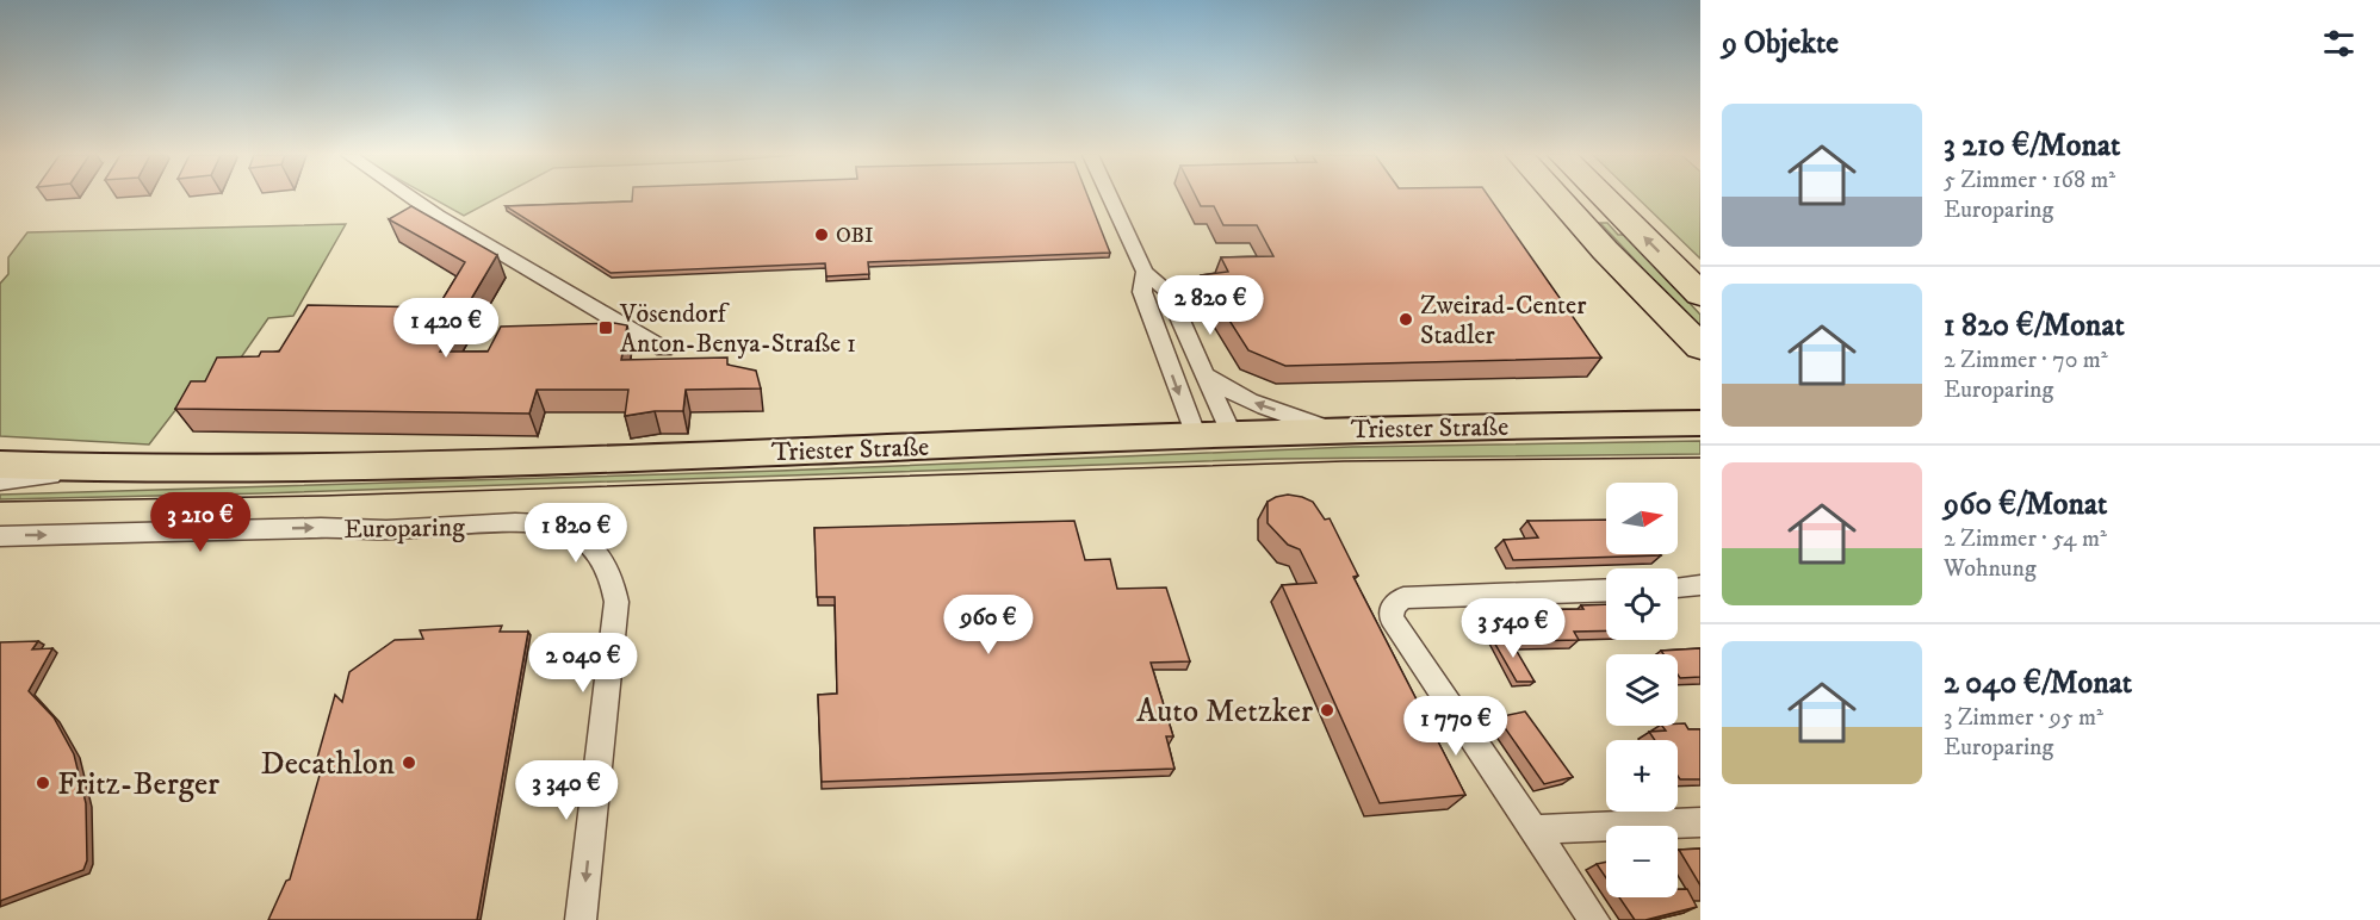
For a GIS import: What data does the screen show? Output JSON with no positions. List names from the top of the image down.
{
  "streets": {
    "main road": ["Triester Straße"],
    "street": ["Europaring"]
  },
  "places": {
    "other": [
      "OBI",
      "Zweirad-Center Stadler",
      "Auto Metzker",
      "Decathlon",
      "Fritz-Berger"
    ],
    "transit": ["Vösendorf Anton-Benya-Straße 1"]
  },
  "north": "right",
  "page": {
    "heading": "9 Objekte",
    "list": [
      {
        "name": "3 210 €/Monat",
        "note": "5 Zimmer · 168 m² · Europaring"
      },
      {
        "name": "1 820 €/Monat",
        "note": "2 Zimmer · 70 m² · Europaring"
      },
      {
        "name": "960 €/Monat",
        "note": "2 Zimmer · 54 m² · Wohnung"
      },
      {
        "name": "2 040 €/Monat",
        "note": "3 Zimmer · 95 m² · Europaring"
      }
    ],
    "price": [
      "2 820 €",
      "1 420 €",
      "3 210 €",
      "1 820 €",
      "960 €",
      "3 540 €",
      "2 040 €",
      "1 770 €",
      "3 340 €"
    ],
    "map_buttons": ["+", "−"]
  }
}
